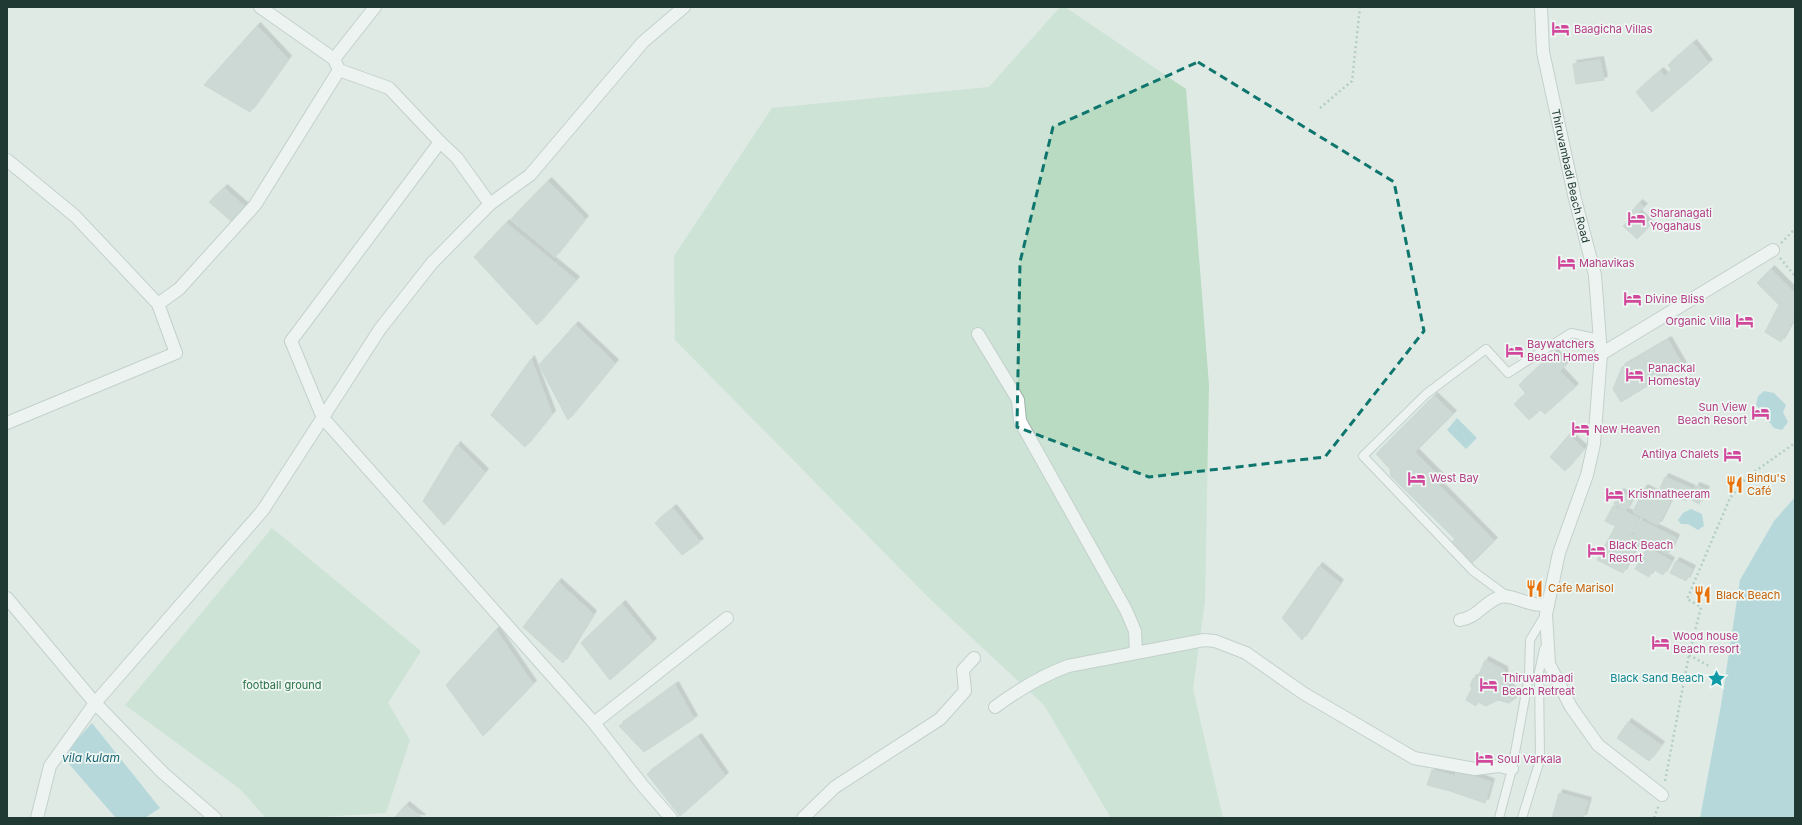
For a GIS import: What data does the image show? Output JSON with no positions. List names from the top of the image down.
{
  "streets": {
    "street": ["Thiruvambadi Beach Road"]
  },
  "water": ["vila kulam"],
  "parks": ["football ground"],
  "places": {
    "hotel": [
      "Baagicha Villas",
      "Sharanagati Yogahaus",
      "Mahavikas",
      "Divine Bliss",
      "Organic Villa",
      "Baywatchers Beach Homes",
      "Panackal Homestay",
      "Sun View Beach Resort",
      "New Heaven",
      "Antilya Chalets",
      "West Bay",
      "Krishnatheeram",
      "Black Beach Resort",
      "Wood house Beach resort",
      "Thiruvambadi Beach Retreat",
      "Soul Varkala"
    ],
    "restaurant": ["Bindu's Café", "Cafe Marisol", "Black Beach"],
    "place": ["Black Sand Beach"]
  }
}
